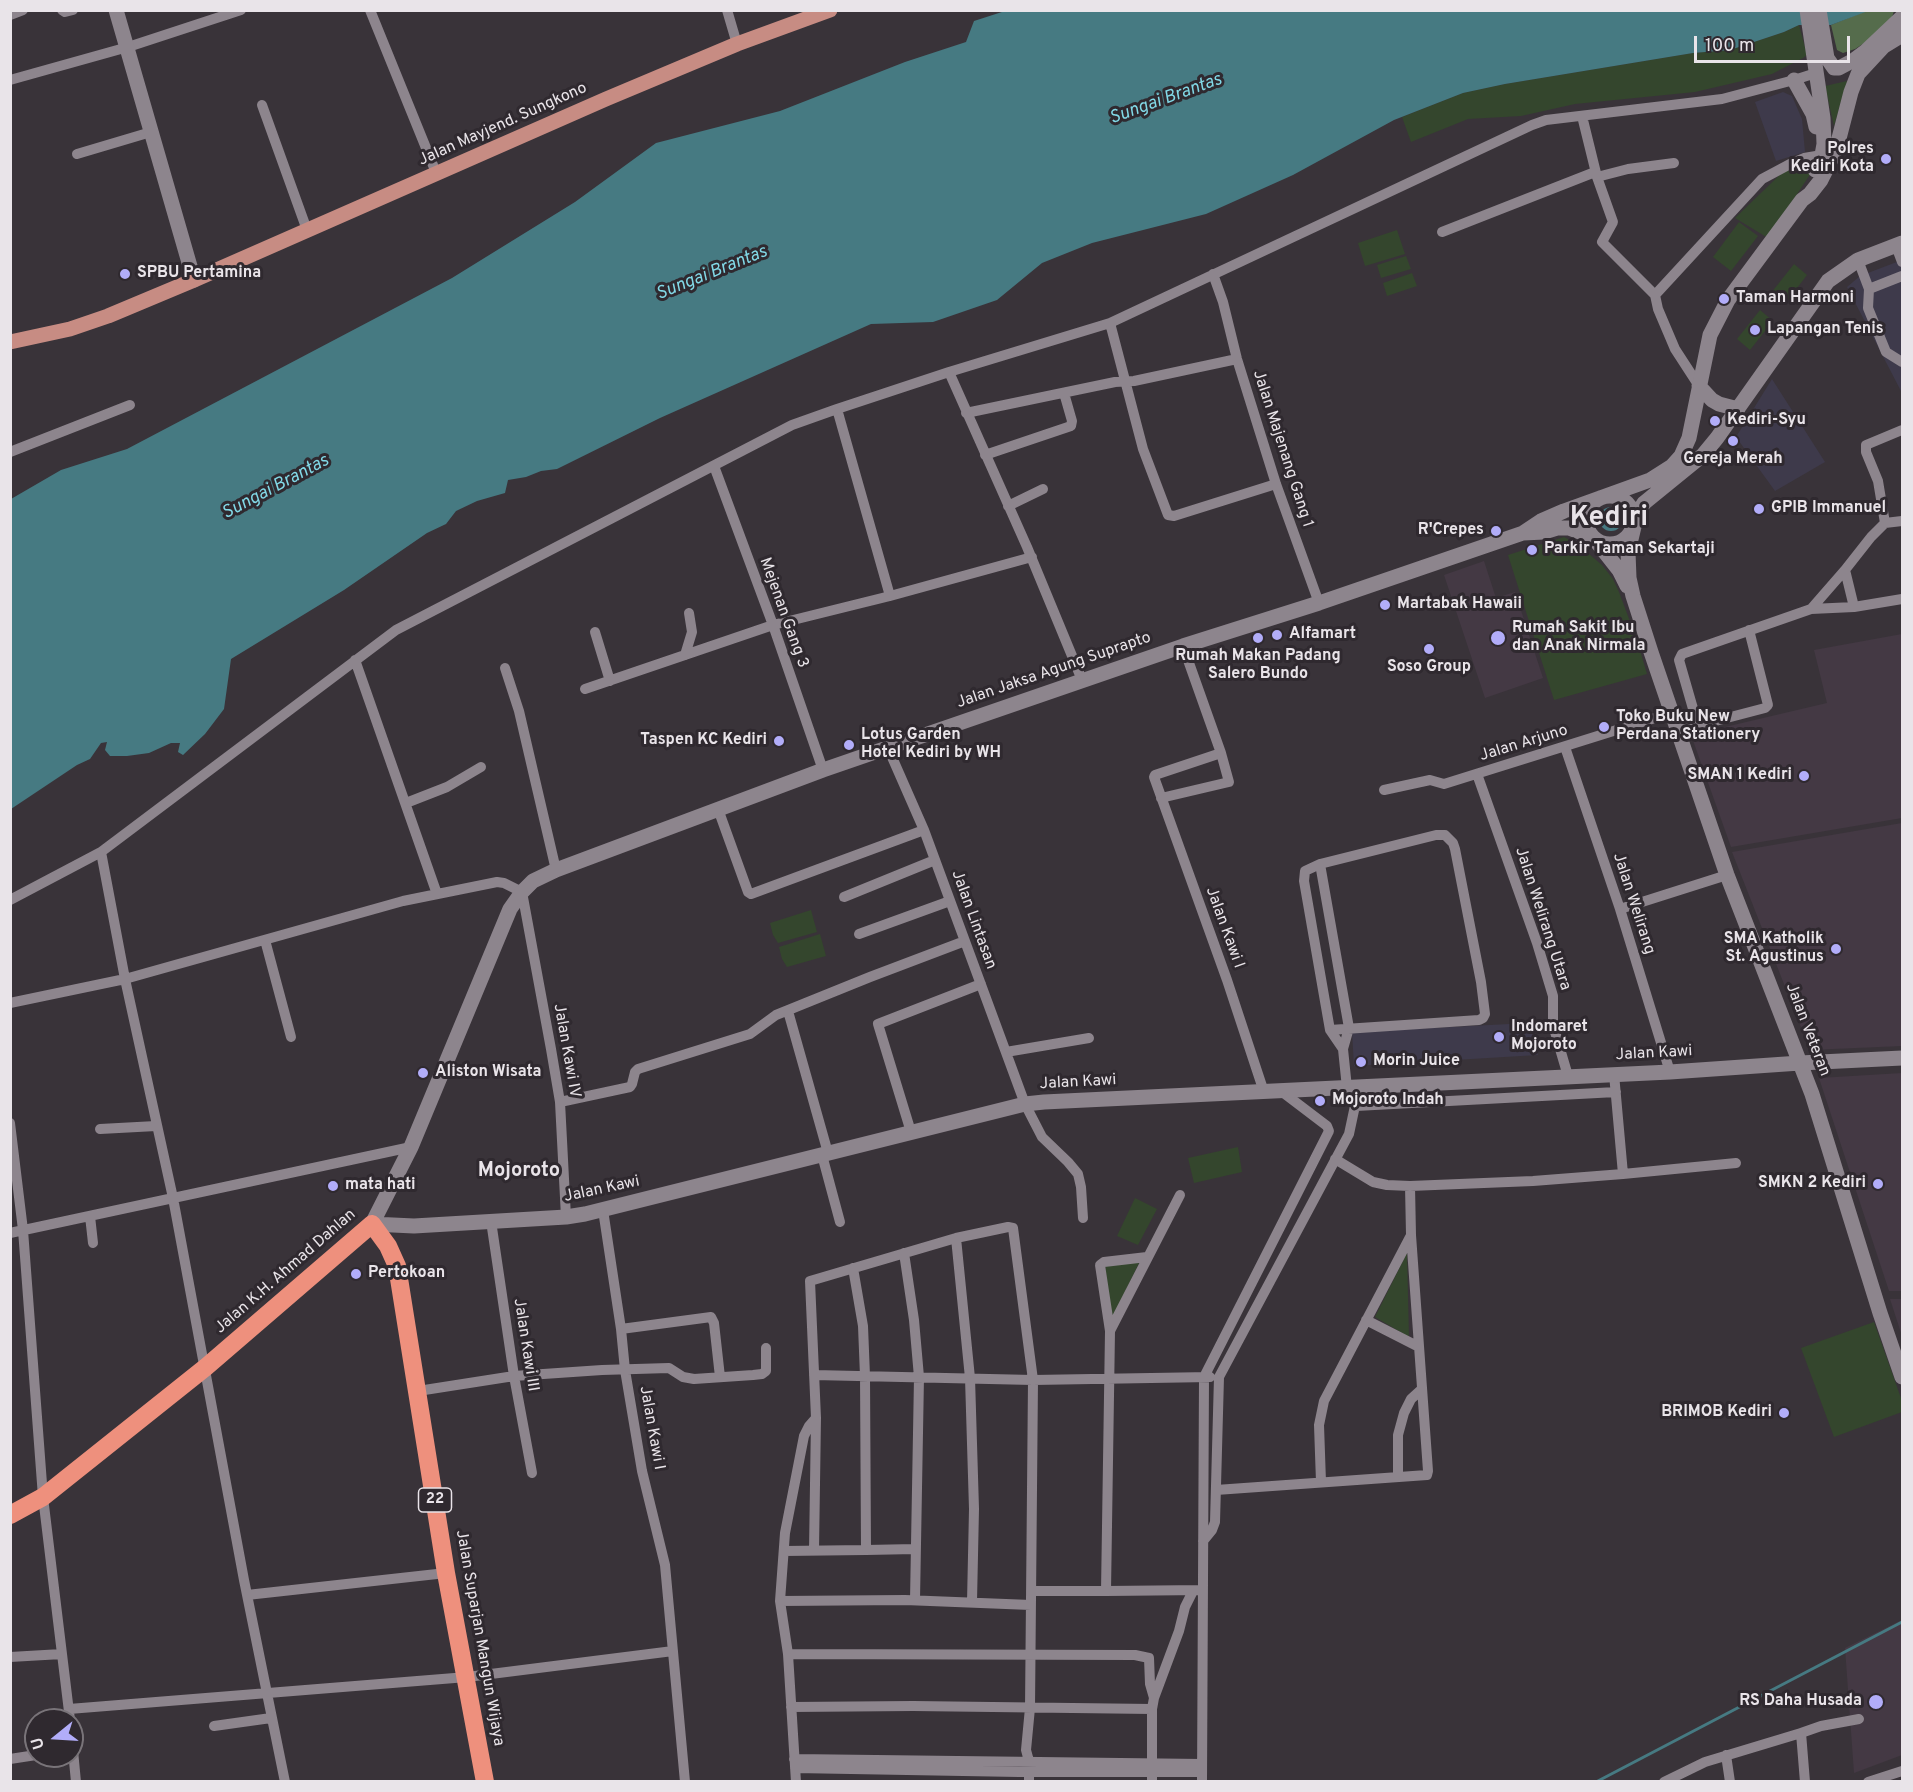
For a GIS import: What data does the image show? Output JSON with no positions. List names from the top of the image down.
{
  "streets": {
    "highway": ["Jalan K.H. Ahmad Dahlan", "22", "Jalan Suparjan Mangun Wijaya"],
    "main road": [
      "Jalan Mayjend. Sungkono",
      "Jalan Jaksa Agung Suprapto",
      "Jalan Veteran",
      "Jalan Kawi"
    ],
    "street": [
      "Jalan Majenang Gang 1",
      "Mejenan Gang 3",
      "Jalan Arjuno",
      "Jalan Welirang",
      "Jalan Welirang Utara",
      "Jalan Lintasan",
      "Jalan Kawi I",
      "Jalan Kawi IV",
      "Jalan Kawi III"
    ]
  },
  "crossings": [
    ["Jalan Majenang Gang 1", "Jalan Jaksa Agung Suprapto"],
    ["Mejenan Gang 3", "Jalan Jaksa Agung Suprapto"],
    ["Jalan Jaksa Agung Suprapto", "Jalan Lintasan"],
    ["Jalan Jaksa Agung Suprapto", "Jalan K.H. Ahmad Dahlan"],
    ["Jalan Arjuno", "Jalan Welirang"],
    ["Jalan Arjuno", "Jalan Welirang Utara"],
    ["Jalan Arjuno", "Jalan Veteran"],
    ["Jalan Welirang", "Jalan Kawi"],
    ["Jalan Welirang Utara", "Jalan Kawi"],
    ["Jalan Lintasan", "Jalan Kawi"],
    ["Jalan Kawi I", "Jalan Kawi"],
    ["Jalan Veteran", "Jalan Kawi"],
    ["Jalan Kawi IV", "Jalan Kawi"],
    ["Jalan Kawi IV", "Jalan K.H. Ahmad Dahlan"],
    ["Jalan Kawi", "Jalan K.H. Ahmad Dahlan"],
    ["Jalan Kawi", "Jalan Kawi III"],
    ["Jalan Kawi", "Jalan Suparjan Mangun Wijaya"],
    ["Jalan K.H. Ahmad Dahlan", "Jalan Suparjan Mangun Wijaya"]
  ],
  "districts": ["Kediri", "Mojoroto"],
  "water": ["Sungai Brantas"],
  "places": [
    "Polres Kediri Kota",
    "SPBU Pertamina",
    "Taman Harmoni",
    "Lapangan Tenis",
    "Kediri-Syu",
    "Gereja Merah",
    "GPIB Immanuel",
    "R'Crepes",
    "Parkir Taman Sekartaji",
    "Martabak Hawaii",
    "Alfamart",
    "Rumah Makan Padang Salero Bundo",
    "Rumah Sakit Ibu dan Anak Nirmala",
    "Soso Group",
    "Toko Buku New Perdana Stationery",
    "Taspen KC Kediri",
    "Lotus Garden Hotel Kediri by WH",
    "SMAN 1 Kediri",
    "SMA Katholik St. Agustinus",
    "Indomaret Mojoroto",
    "Morin Juice",
    "Aliston Wisata",
    "Mojoroto Indah",
    "SMKN 2 Kediri",
    "mata hati",
    "Pertokoan",
    "BRIMOB Kediri",
    "RS Daha Husada"
  ],
  "scale_bar": "100 m",
  "north": "left"
}
